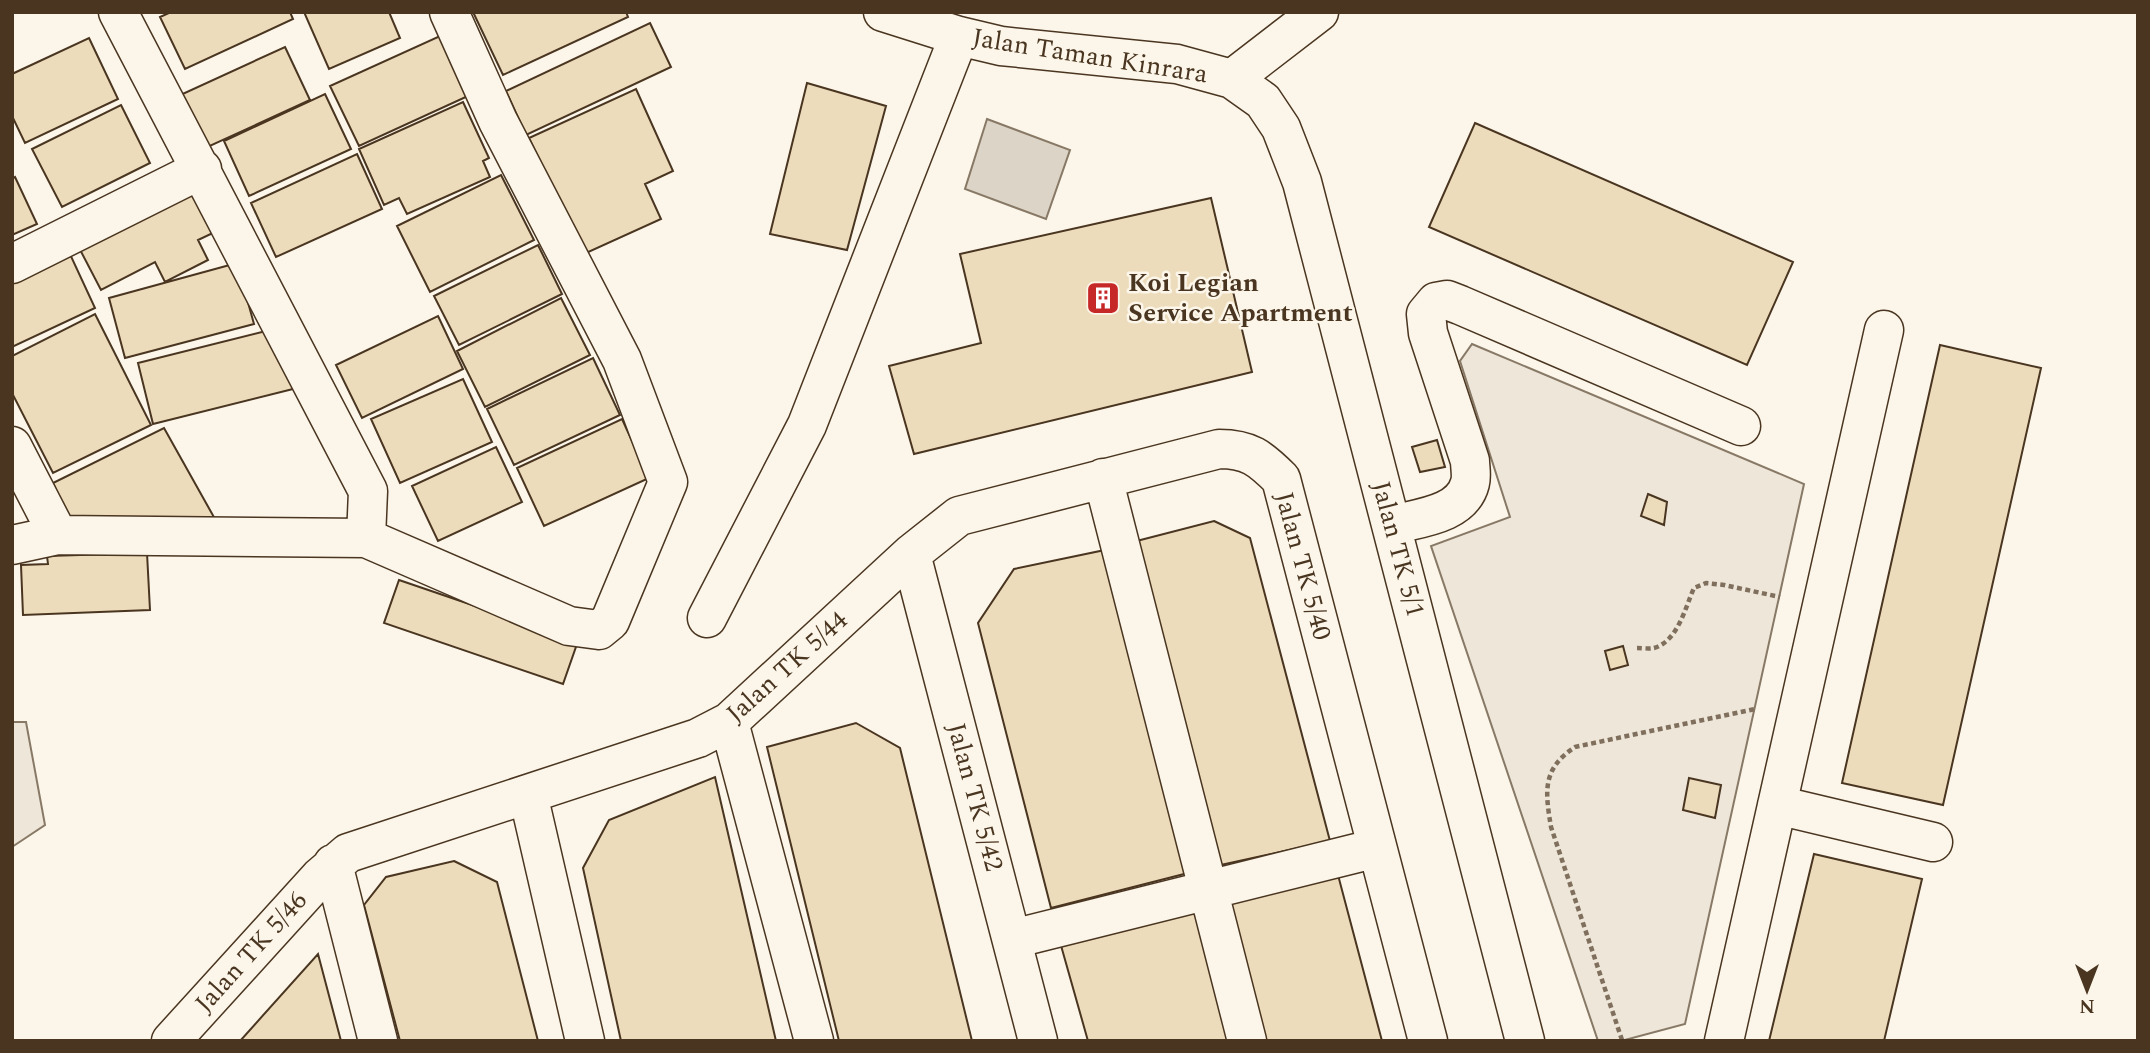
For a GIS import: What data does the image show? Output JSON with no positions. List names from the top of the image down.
{
  "streets": {
    "street": [
      "Jalan Taman Kinrara",
      "Jalan TK 5/1",
      "Jalan TK 5/40",
      "Jalan TK 5/44",
      "Jalan TK 5/42",
      "Jalan TK 5/46"
    ]
  },
  "crossings": [
    ["Jalan Taman Kinrara", "Jalan TK 5/1"],
    ["Jalan TK 5/40", "Jalan TK 5/44"],
    ["Jalan TK 5/40", "Jalan TK 5/42"],
    ["Jalan TK 5/44", "Jalan TK 5/42"],
    ["Jalan TK 5/44", "Jalan TK 5/46"]
  ],
  "places": {
    "building": ["Koi Legian Service Apartment"]
  },
  "north": "bottom"
}
